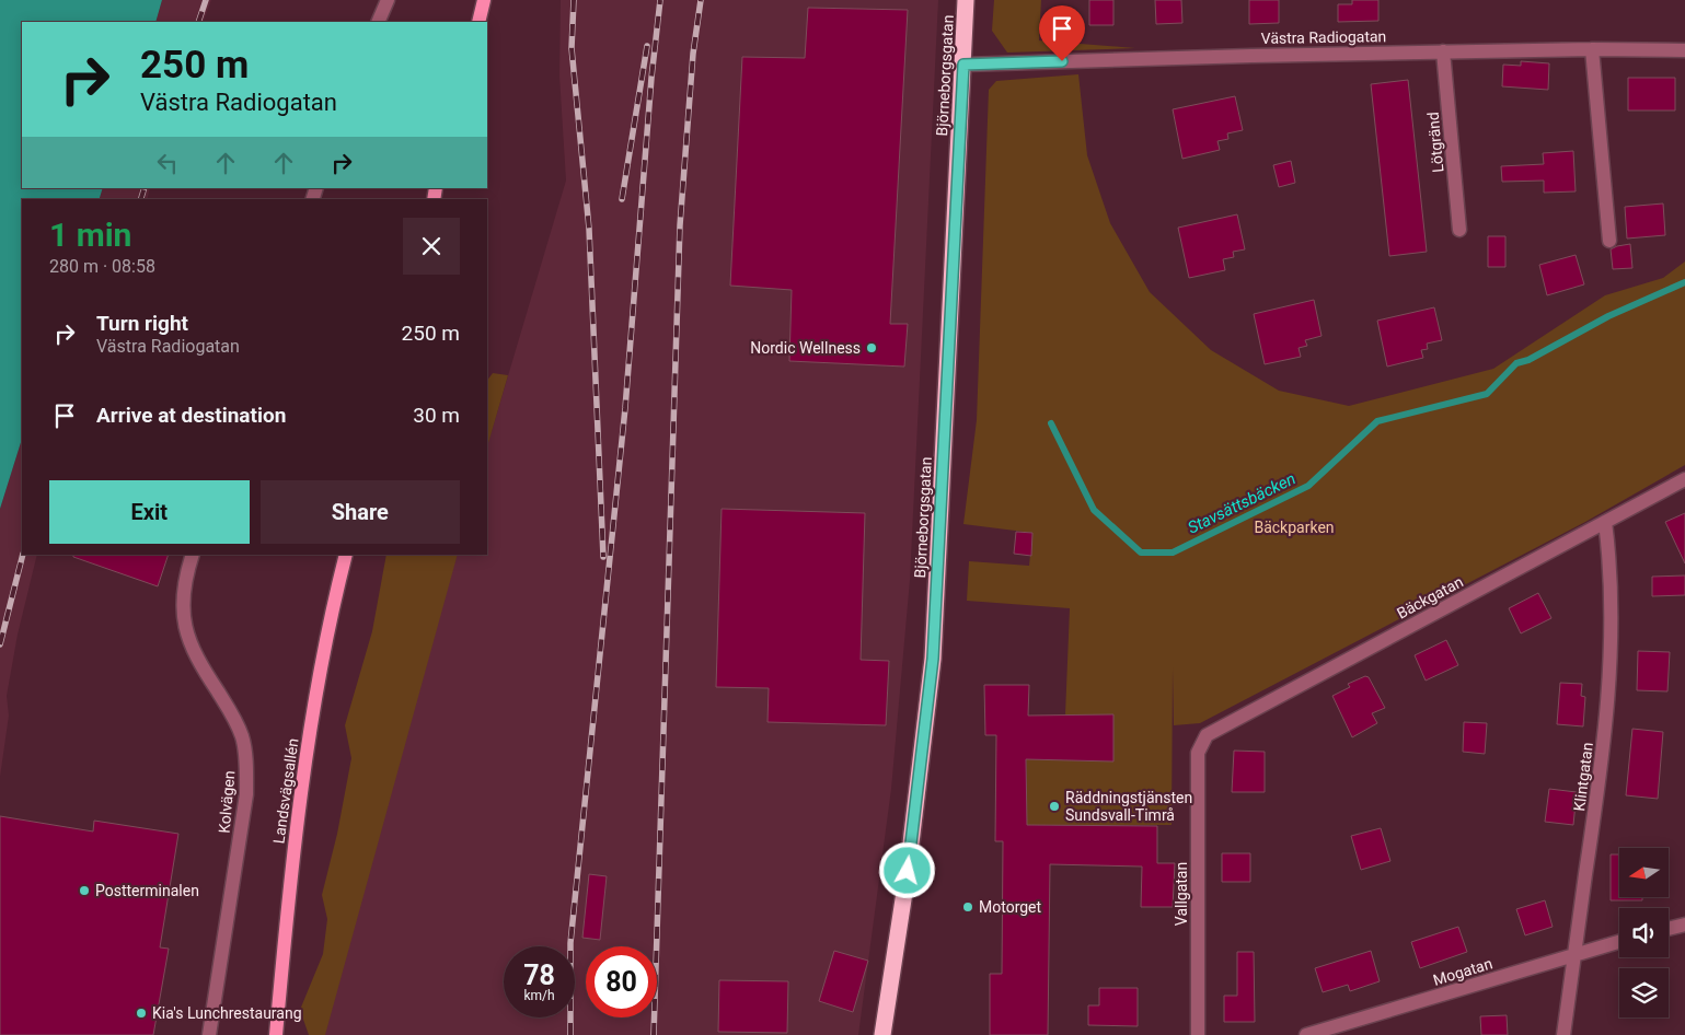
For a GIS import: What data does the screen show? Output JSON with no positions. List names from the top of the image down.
{
  "streets": {
    "highway": ["Björneborgsgatan"],
    "main road": ["Landsvägsallén"],
    "street": [
      "Västra Radiogatan",
      "Lötgränd",
      "Bäckgatan",
      "Klintgatan",
      "Kolvägen",
      "Vallgatan",
      "Mogatan"
    ]
  },
  "crossings": [
    ["Västra Radiogatan", "Björneborgsgatan"],
    ["Västra Radiogatan", "Lötgränd"],
    ["Bäckgatan", "Klintgatan"],
    ["Bäckgatan", "Vallgatan"],
    ["Klintgatan", "Mogatan"]
  ],
  "water": ["Stavsättsbäcken"],
  "parks": ["Bäckparken"],
  "places": [
    "Nordic Wellness",
    "Räddningstjänsten Sundsvall-Timrå",
    "Postterminalen",
    "Motorget",
    "Kia's Lunchrestaurang"
  ],
  "north": "left",
  "page": {
    "turn": ["250 m", "Västra Radiogatan"],
    "heading": ["1 min", "280 m · 08:58"],
    "list": [
      {
        "name": "Turn right",
        "note": "Västra Radiogatan",
        "value": "250 m"
      },
      {
        "name": "Arrive at destination",
        "value": "30 m"
      }
    ],
    "buttons": ["Exit", "Share"],
    "speed": "78 km/h",
    "limit": "80"
  }
}
